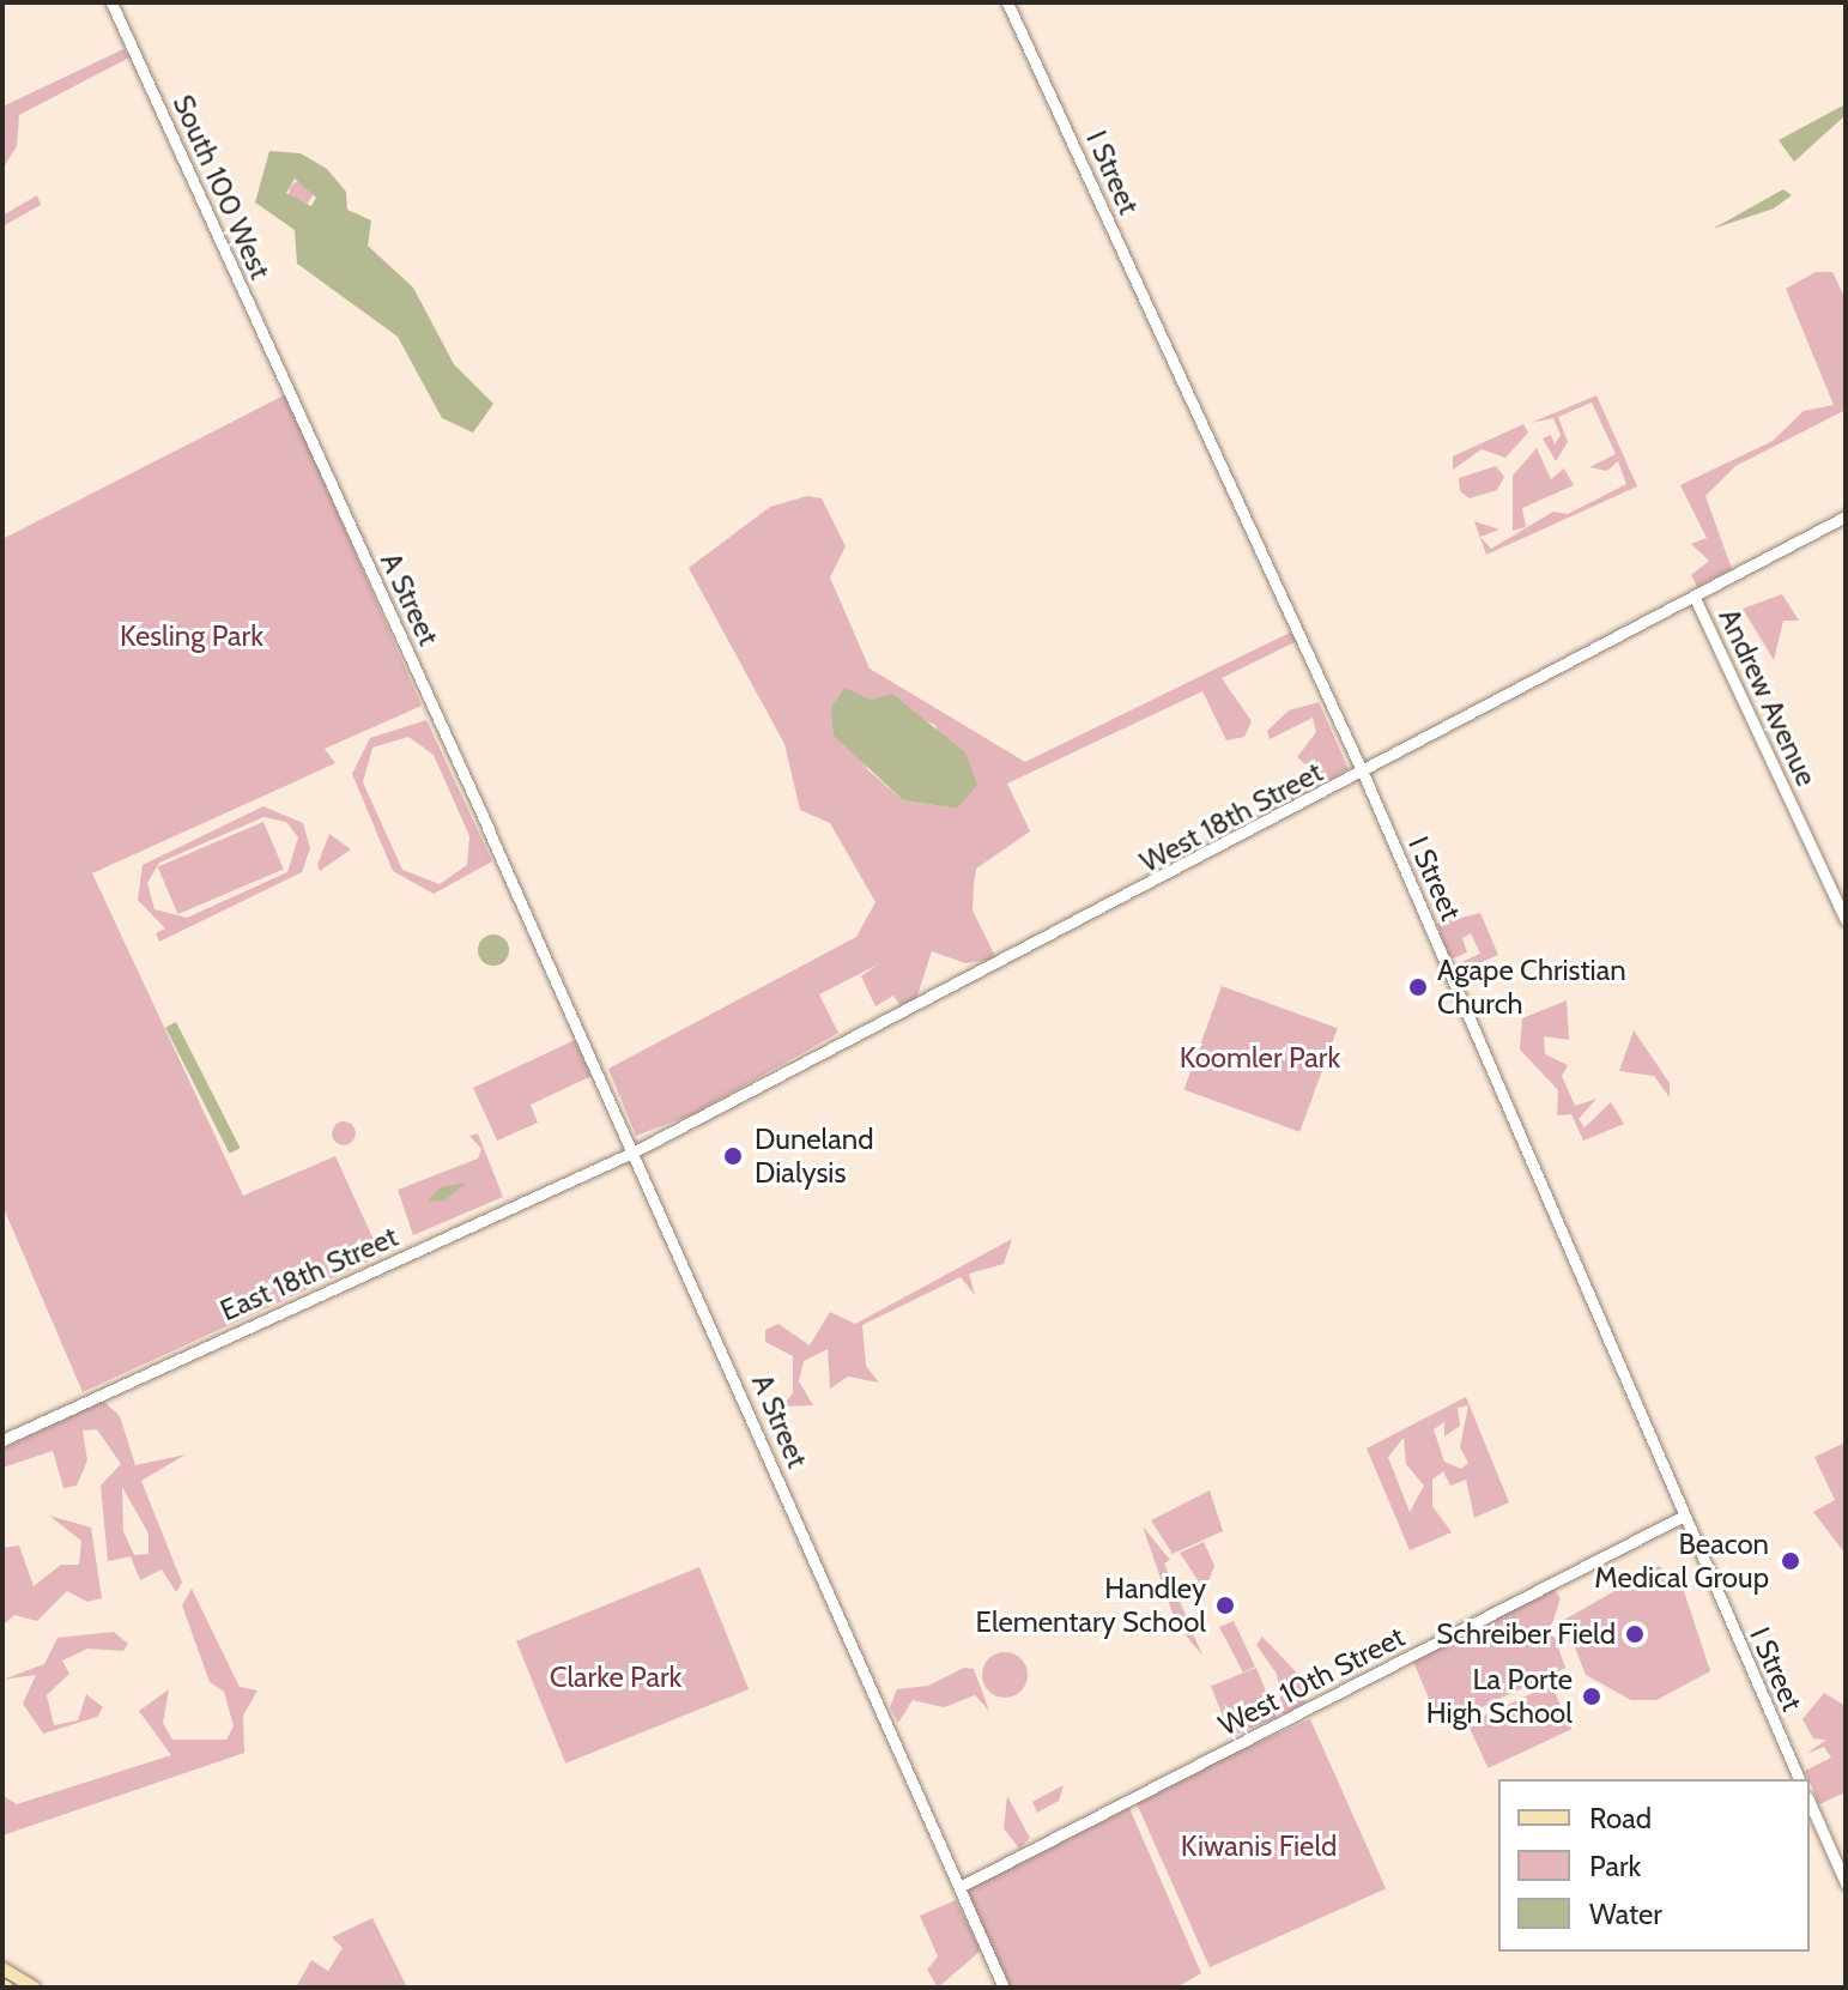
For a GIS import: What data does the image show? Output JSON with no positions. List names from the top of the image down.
{
  "streets": {
    "street": [
      "I Street",
      "South 100 West",
      "A Street",
      "Andrew Avenue",
      "West 18th Street",
      "East 18th Street",
      "West 10th Street"
    ]
  },
  "crossings": [
    ["I Street", "West 18th Street"],
    ["I Street", "West 10th Street"],
    ["South 100 West", "A Street"],
    ["A Street", "West 18th Street"],
    ["A Street", "East 18th Street"],
    ["A Street", "West 10th Street"],
    ["Andrew Avenue", "West 18th Street"],
    ["West 18th Street", "East 18th Street"]
  ],
  "parks": [
    "Kesling Park",
    "Koomler Park",
    "Clarke Park",
    "Kiwanis Field"
  ],
  "places": [
    "Agape Christian Church",
    "Duneland Dialysis",
    "Beacon Medical Group",
    "Handley Elementary School",
    "Schreiber Field",
    "La Porte High School"
  ],
  "legend": ["Road", "Park", "Water"]
}
